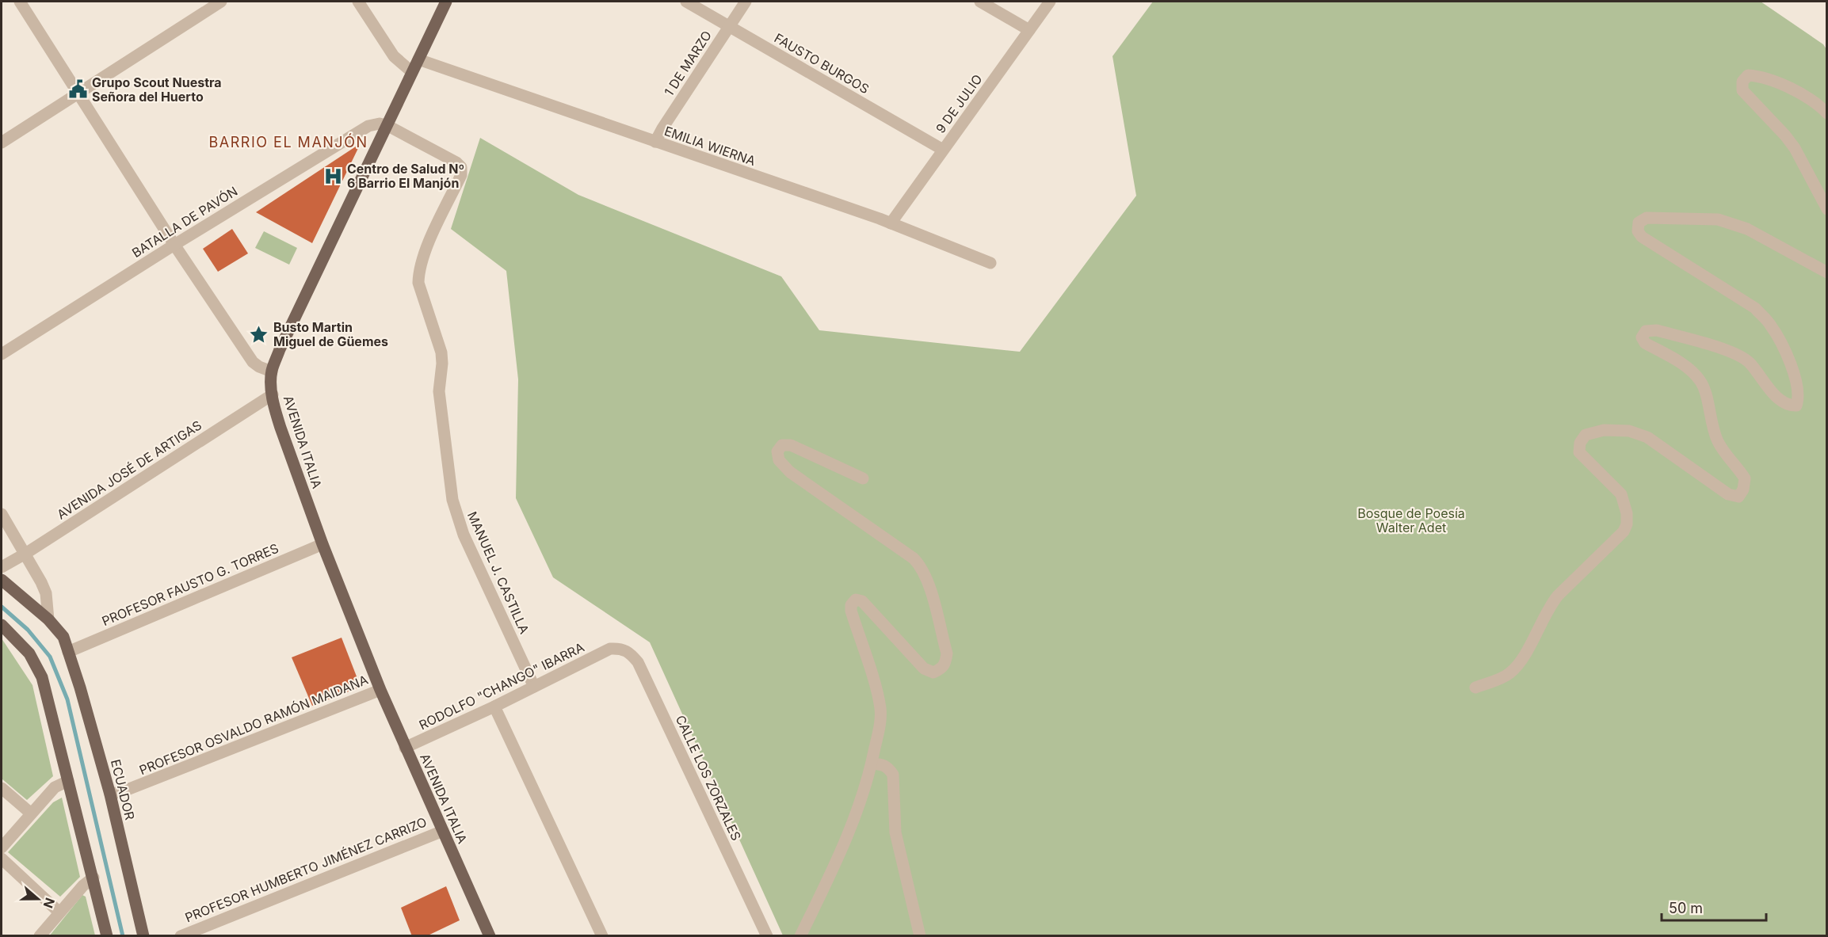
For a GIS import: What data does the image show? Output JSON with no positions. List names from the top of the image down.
{
  "streets": {
    "main road": ["AVENIDA ITALIA", "ECUADOR"],
    "street": [
      "1 DE MARZO",
      "FAUSTO BURGOS",
      "9 DE JULIO",
      "EMILIA WIERNA",
      "BATALLA DE PAVÓN",
      "AVENIDA JOSÉ DE ARTIGAS",
      "MANUEL J. CASTILLA",
      "PROFESOR FAUSTO G. TORRES",
      "RODOLFO \"CHANGO\" IBARRA",
      "PROFESOR OSVALDO RAMÓN MAIDANA",
      "CALLE LOS ZORZALES",
      "PROFESOR HUMBERTO JIMÉNEZ CARRIZO"
    ]
  },
  "crossings": [
    ["1 DE MARZO", "FAUSTO BURGOS"],
    ["1 DE MARZO", "EMILIA WIERNA"],
    ["FAUSTO BURGOS", "9 DE JULIO"],
    ["9 DE JULIO", "EMILIA WIERNA"],
    ["BATALLA DE PAVÓN", "MANUEL J. CASTILLA"],
    ["AVENIDA ITALIA", "AVENIDA JOSÉ DE ARTIGAS"],
    ["AVENIDA ITALIA", "PROFESOR FAUSTO G. TORRES"],
    ["AVENIDA ITALIA", "RODOLFO \"CHANGO\" IBARRA"],
    ["AVENIDA ITALIA", "PROFESOR OSVALDO RAMÓN MAIDANA"],
    ["AVENIDA ITALIA", "PROFESOR HUMBERTO JIMÉNEZ CARRIZO"],
    ["MANUEL J. CASTILLA", "RODOLFO \"CHANGO\" IBARRA"],
    ["PROFESOR FAUSTO G. TORRES", "ECUADOR"],
    ["RODOLFO \"CHANGO\" IBARRA", "CALLE LOS ZORZALES"],
    ["PROFESOR OSVALDO RAMÓN MAIDANA", "ECUADOR"]
  ],
  "districts": ["BARRIO EL MANJÓN"],
  "parks": ["Bosque de Poesía Walter Adet"],
  "places": {
    "public building": ["Grupo Scout Nuestra Señora del Huerto"],
    "hospital": ["Centro de Salud Nº 6 Barrio El Manjón"],
    "place": ["Busto Martin Miguel de Güemes"]
  },
  "scale_bar": "50 m",
  "north": "right"
}
